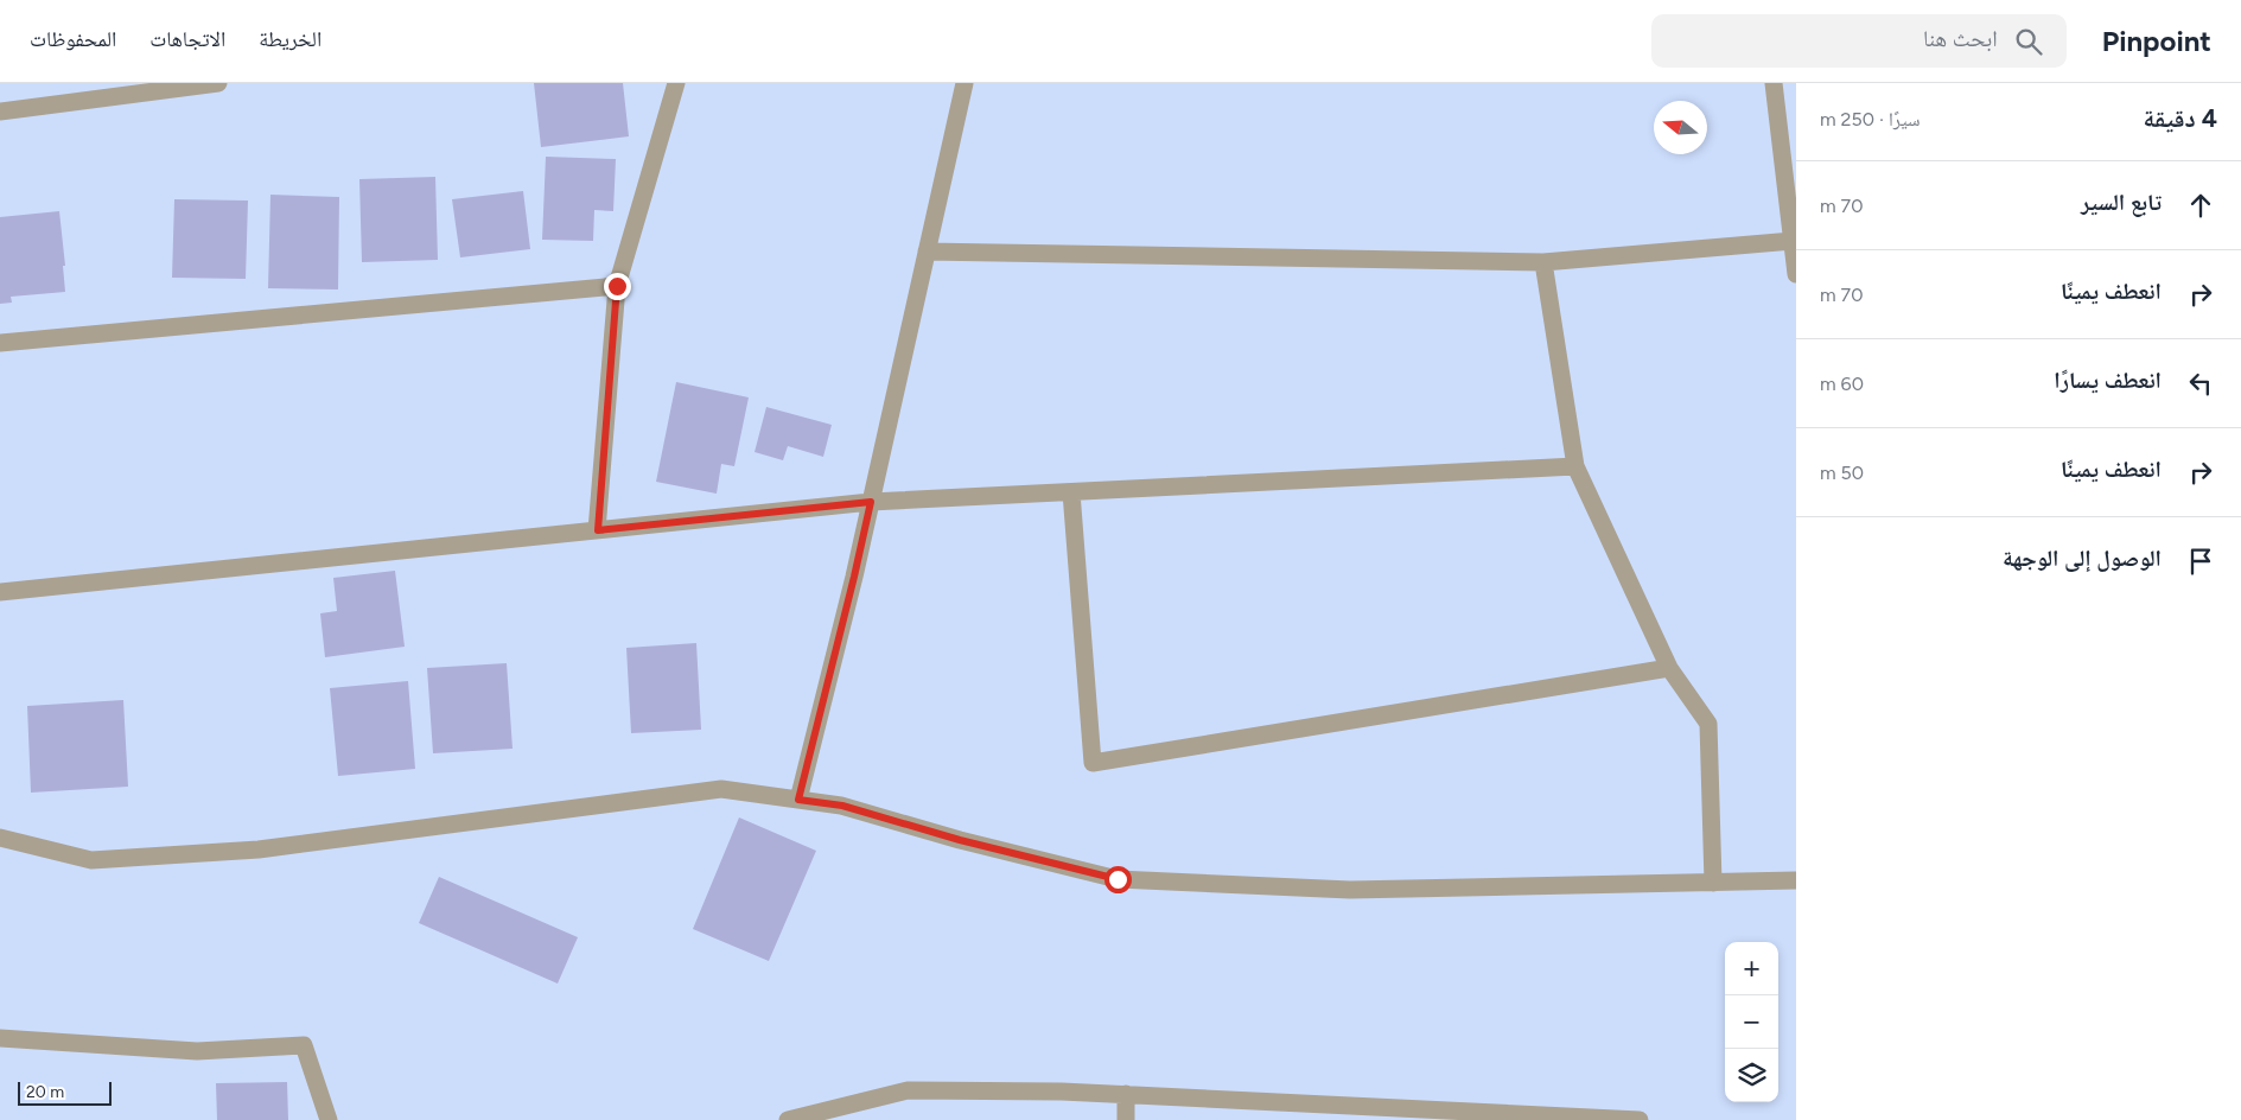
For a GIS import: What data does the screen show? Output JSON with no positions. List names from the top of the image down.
{
  "scale_bar": "20 m",
  "north": "left",
  "page": {
    "header": "Pinpoint",
    "search": "ابحث هنا",
    "nav": ["الخريطة", "الاتجاهات", "المحفوظات"],
    "heading": ["4 دقيقة", "سيرًا · 250 m"],
    "list": [
      ["تابع السير", "70 m"],
      ["انعطف يمينًا", "70 m"],
      ["انعطف يسارًا", "60 m"],
      ["انعطف يمينًا", "50 m"],
      "الوصول إلى الوجهة"
    ],
    "map_buttons": ["+", "−"],
    "scale": "20 m"
  }
}
